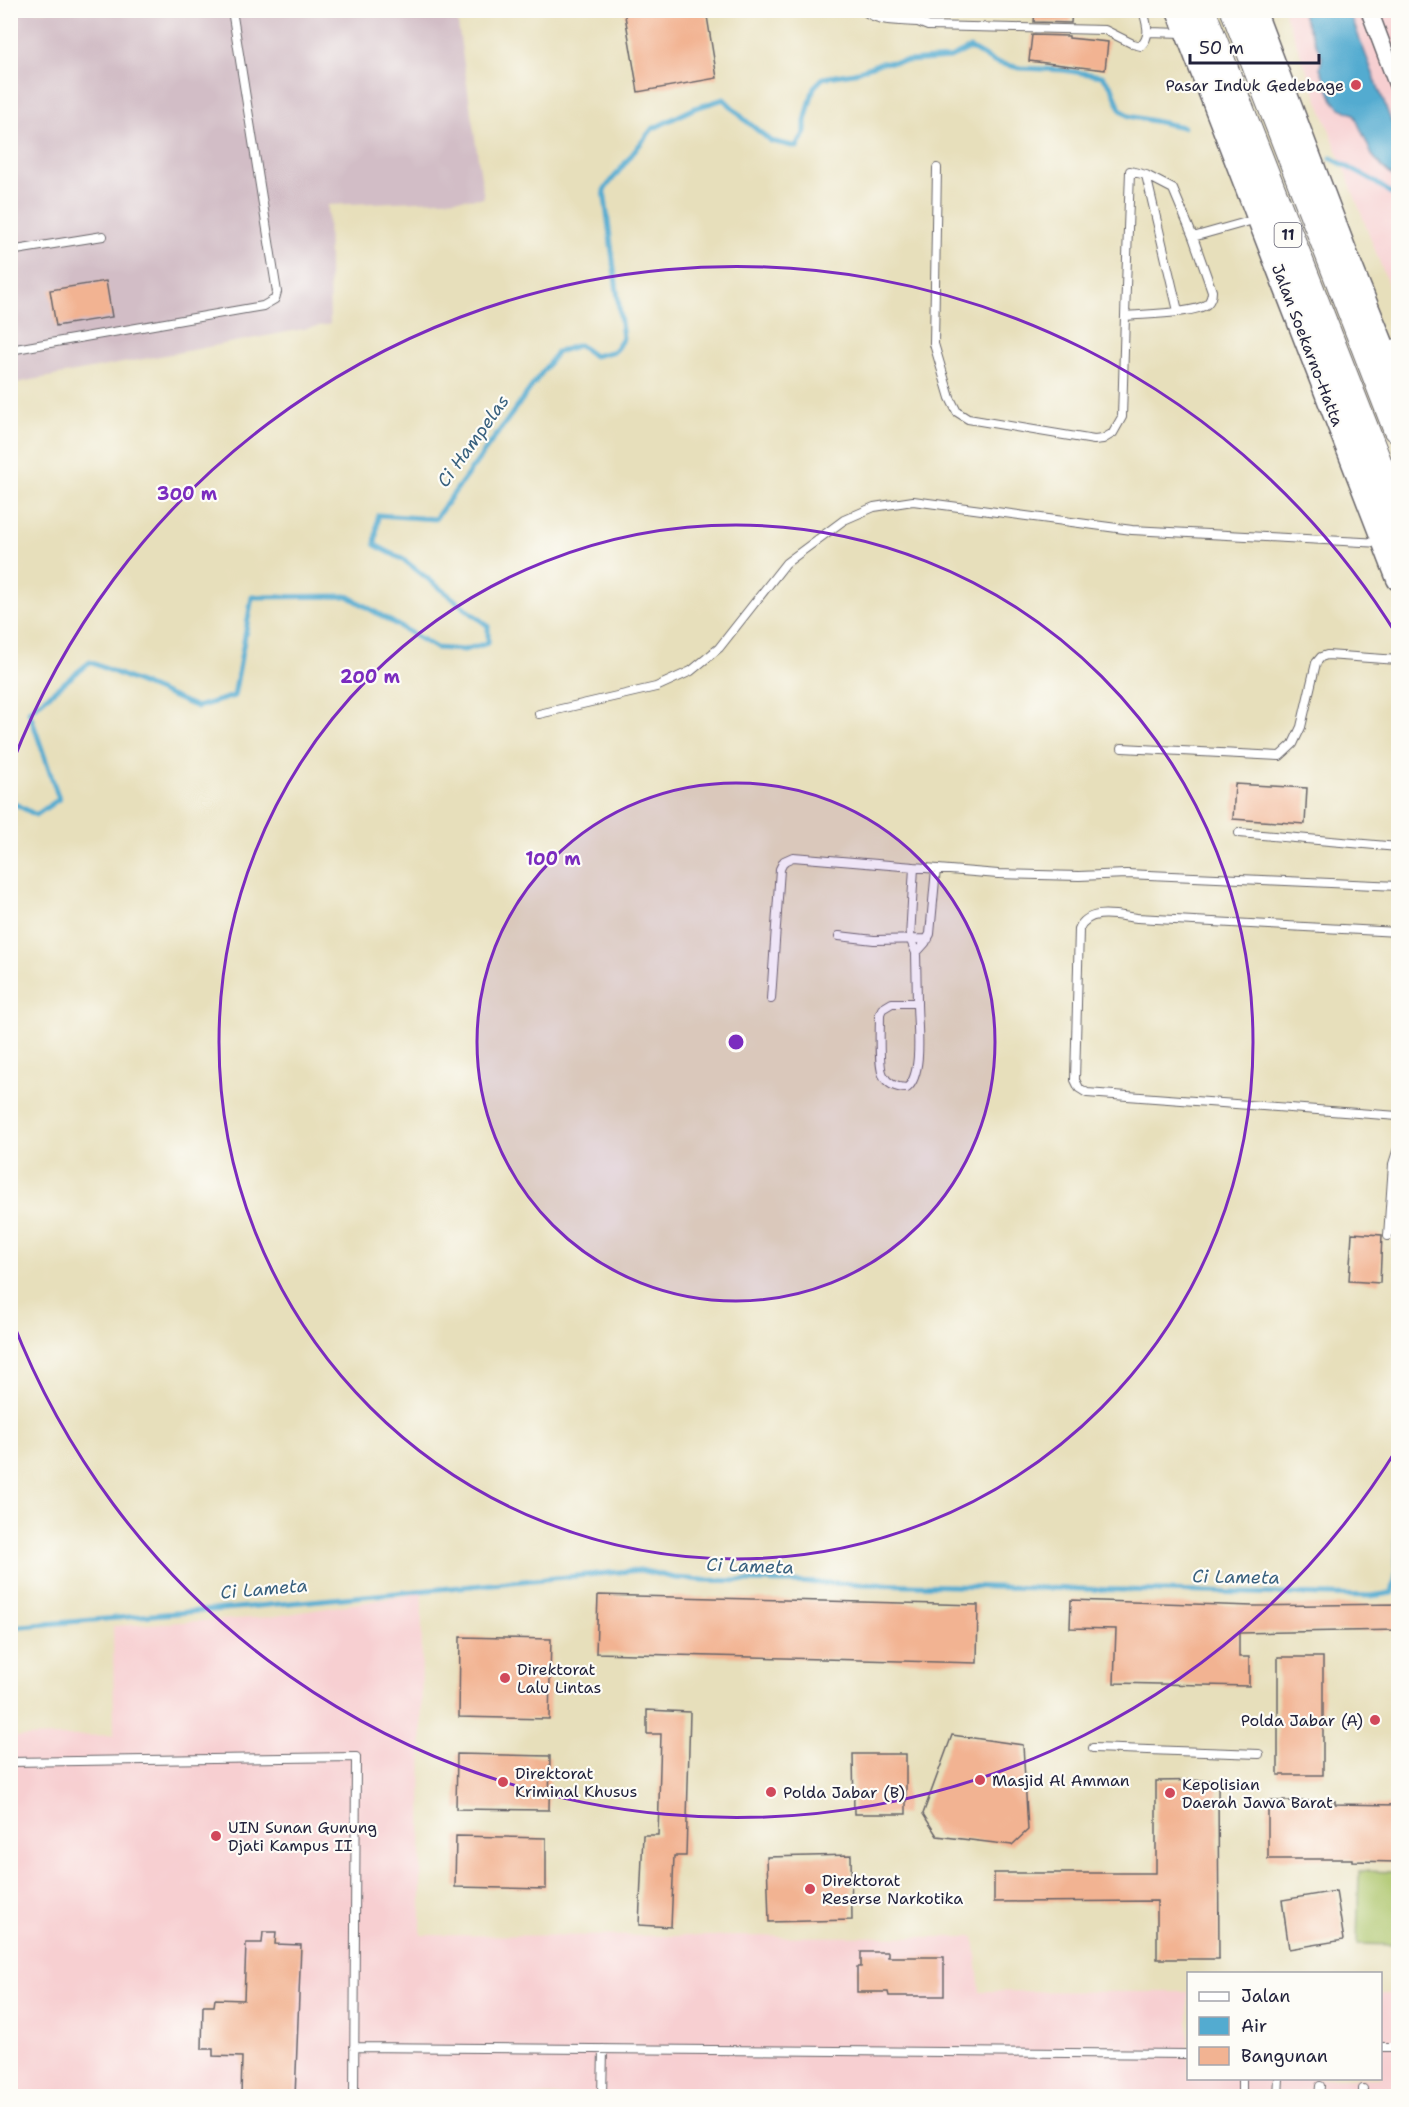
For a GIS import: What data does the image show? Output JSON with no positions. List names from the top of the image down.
{
  "streets": {
    "highway": ["11", "Jalan Soekarno-Hatta"]
  },
  "water": ["Ci Hampelas", "Ci Lameta"],
  "places": [
    "Pasar Induk Gedebage",
    "Direktorat Lalu Lintas",
    "Polda Jabar (A)",
    "Masjid Al Amman",
    "Direktorat Kriminal Khusus",
    "Polda Jabar (B)",
    "Kepolisian Daerah Jawa Barat",
    "UIN Sunan Gunung Djati Kampus II",
    "Direktorat Reserse Narkotika"
  ],
  "legend": ["Jalan", "Air", "Bangunan"],
  "scale_bar": "50 m",
  "rings": ["300 m", "200 m", "100 m"]
}
